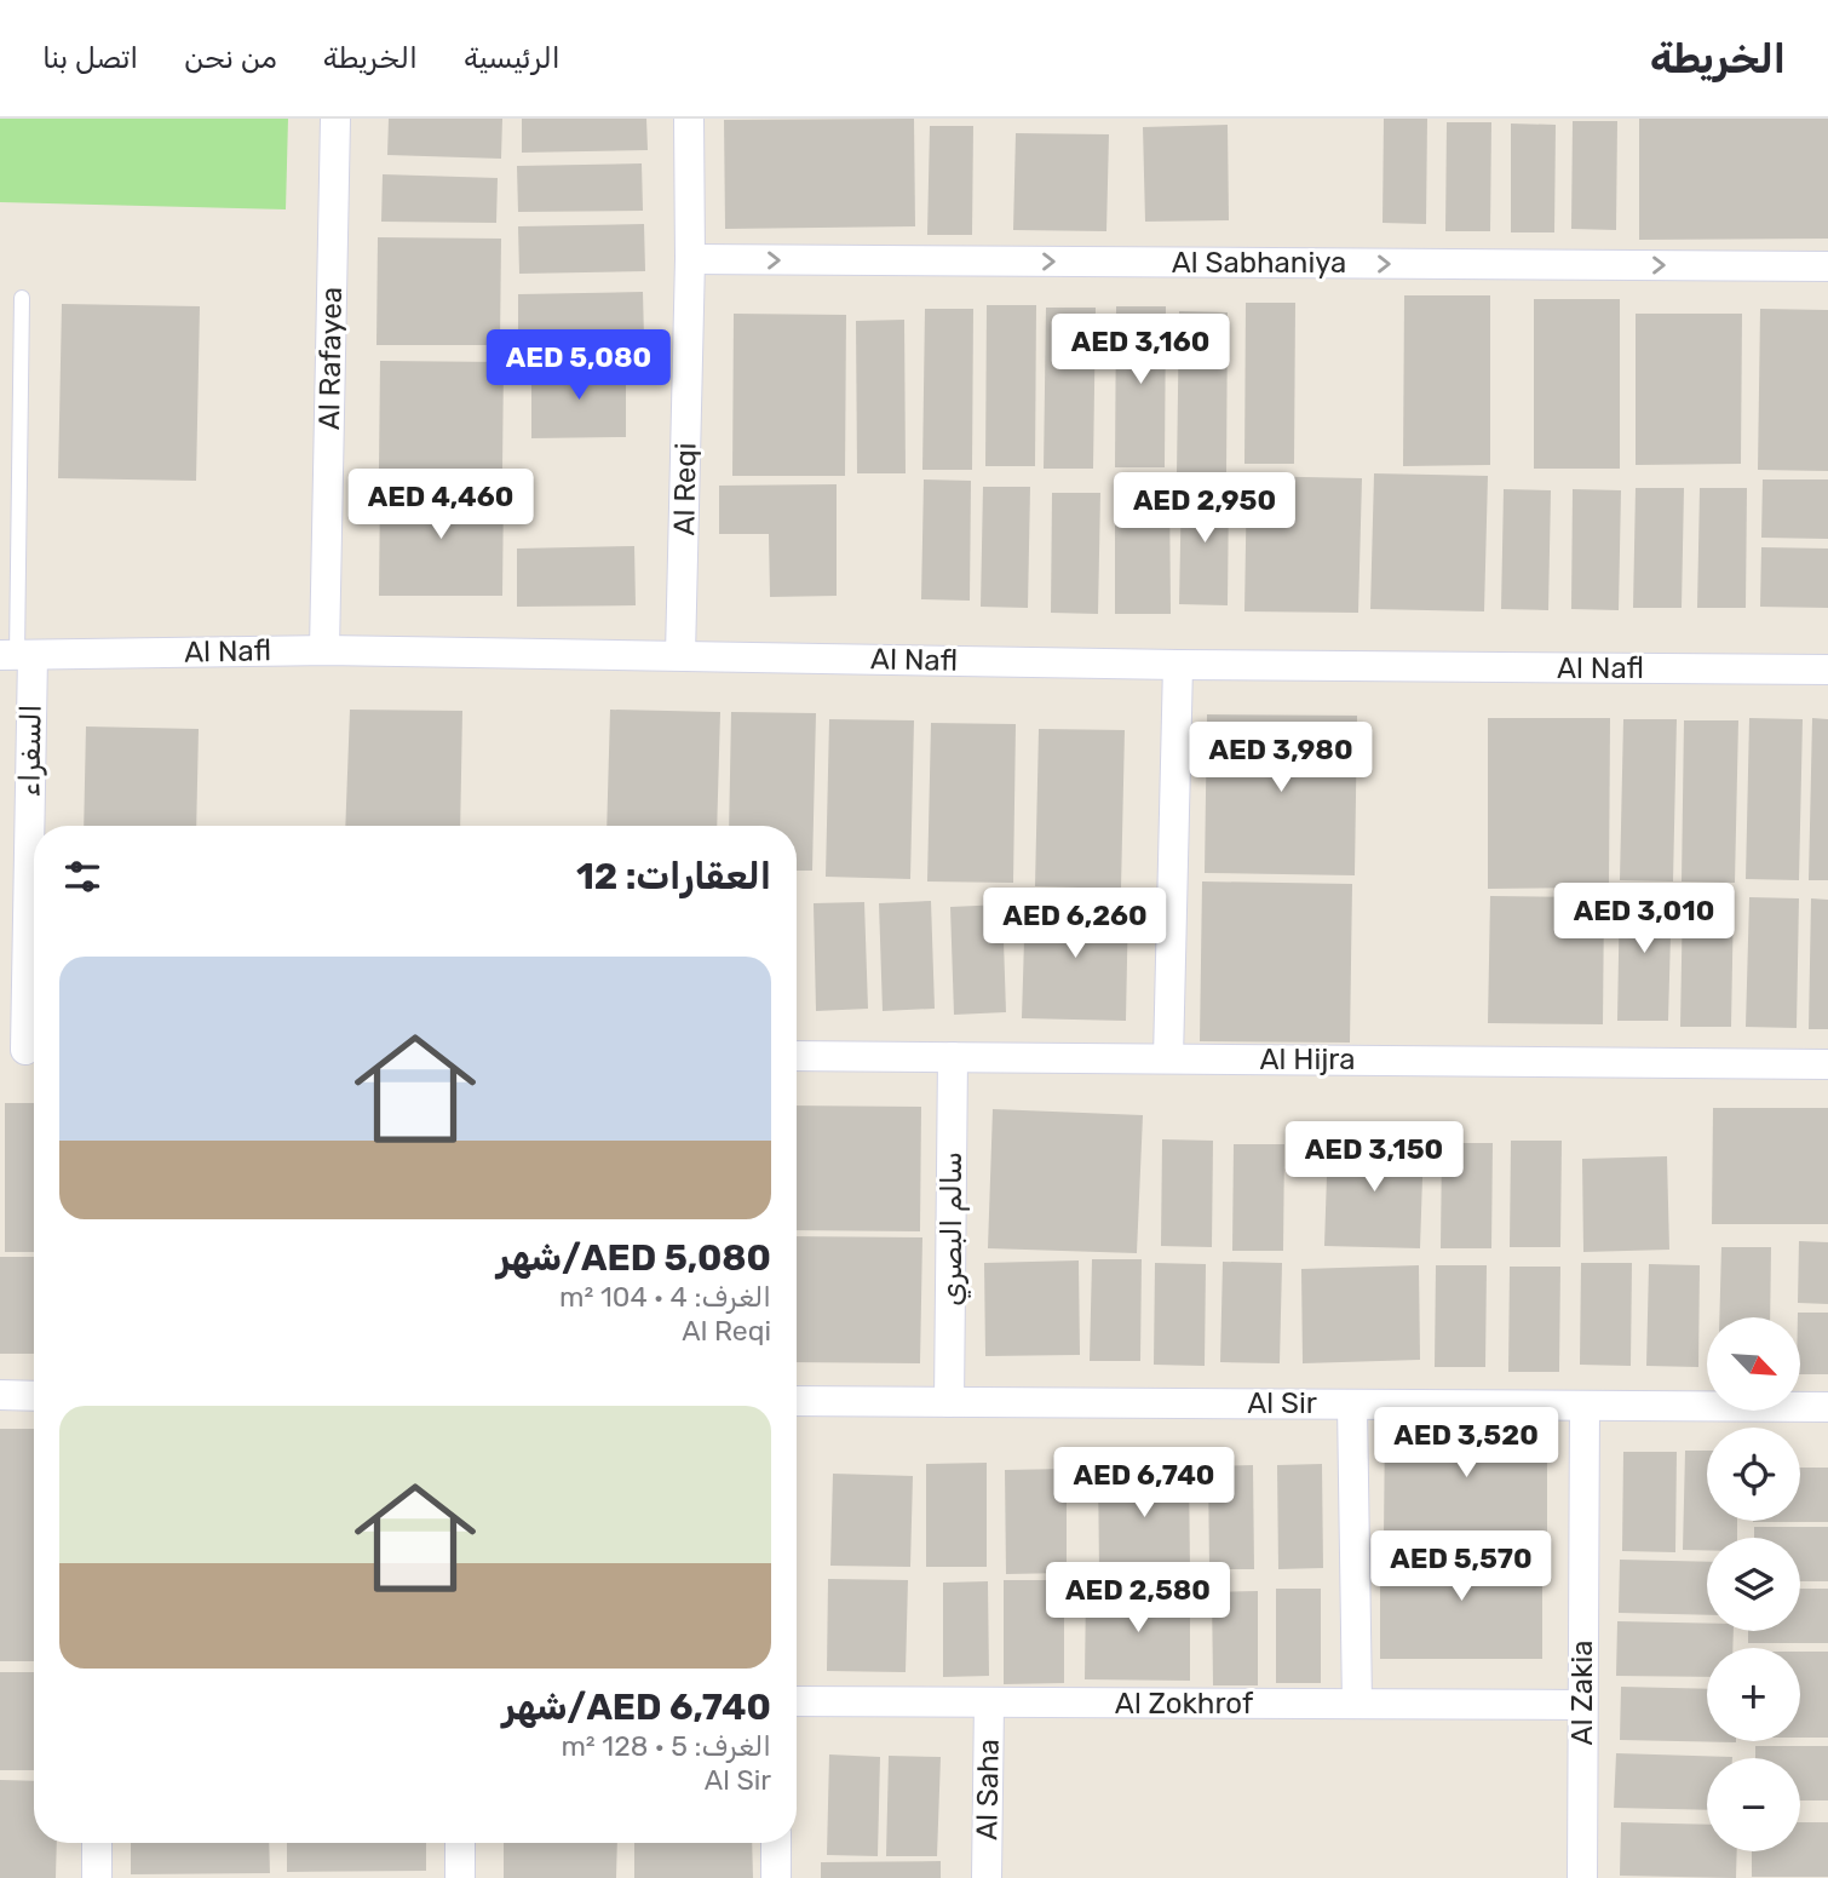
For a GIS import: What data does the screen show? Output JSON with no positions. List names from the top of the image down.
{
  "streets": {
    "street": [
      "Al Sabhaniya",
      "Al Rafayea",
      "Al Reqi",
      "Al Nafl",
      "السفراء",
      "Al Hijra",
      "سالم البصري",
      "Al Sir",
      "Al Zakia",
      "Al Zokhrof",
      "Al Saha"
    ]
  },
  "crossings": [
    ["Al Sabhaniya", "Al Reqi"],
    ["Al Rafayea", "Al Nafl"],
    ["Al Reqi", "Al Nafl"],
    ["Al Nafl", "السفراء"],
    ["Al Hijra", "سالم البصري"],
    ["سالم البصري", "Al Sir"],
    ["Al Sir", "Al Zakia"],
    ["Al Zakia", "Al Zokhrof"],
    ["Al Zokhrof", "Al Saha"]
  ],
  "one_way": ["Al Sabhaniya"],
  "north": "bottom right",
  "page": {
    "header": "الخريطة",
    "nav": [
      "الرئيسية",
      "الخريطة",
      "من نحن",
      "اتصل بنا"
    ],
    "price": [
      "AED 3,160",
      "AED 5,080",
      "AED 4,460",
      "AED 2,950",
      "AED 3,980",
      "AED 3,010",
      "AED 6,260",
      "AED 3,150",
      "AED 3,520",
      "AED 6,740",
      "AED 5,570",
      "AED 2,580"
    ],
    "heading": "العقارات: 12",
    "list": [
      {
        "name": "AED 5,080/شهر",
        "note": "الغرف: 4 · 104 m² · Al Reqi"
      },
      {
        "name": "AED 6,740/شهر",
        "note": "الغرف: 5 · 128 m² · Al Sir"
      }
    ],
    "map_buttons": ["+", "−"]
  }
}
